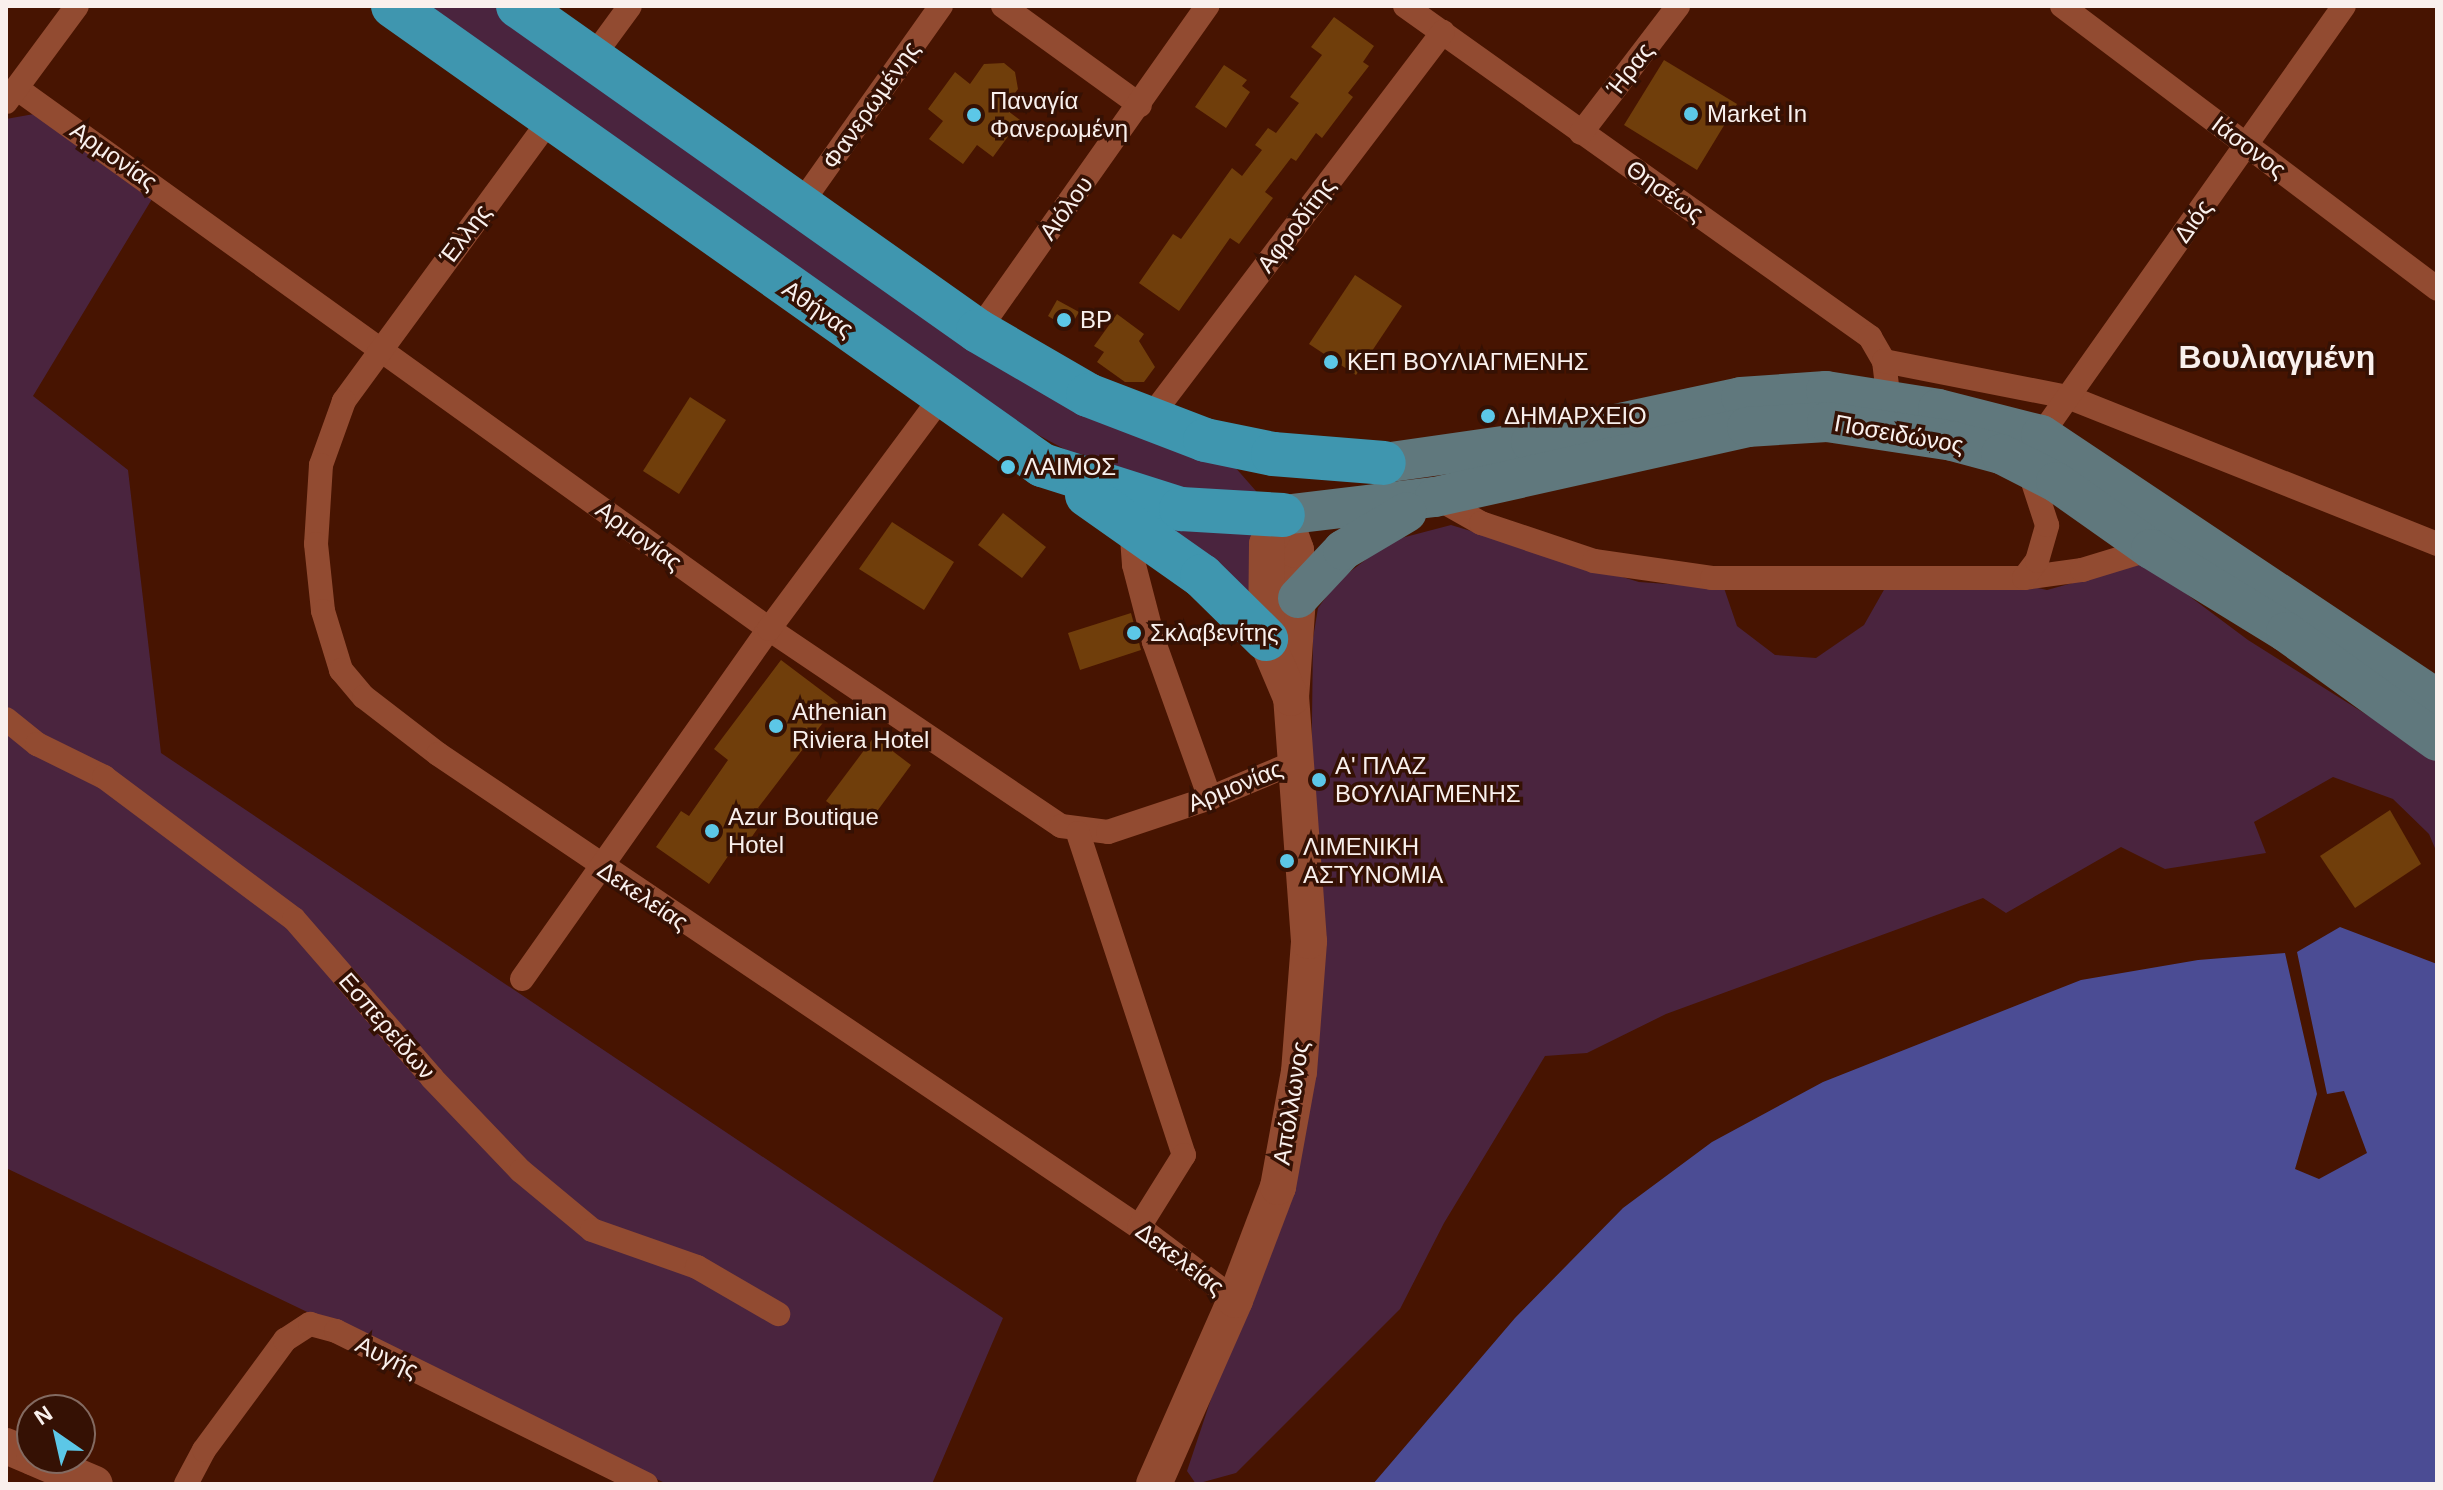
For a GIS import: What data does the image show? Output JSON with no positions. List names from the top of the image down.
{
  "streets": {
    "highway": ["Αθήνας", "Ποσειδώνος"],
    "street": [
      "Ήρας",
      "Φανερωμένης",
      "Ιάσονος",
      "Αρμονίας",
      "Θησέως",
      "Αιόλου",
      "Διός",
      "Αφροδίτης",
      "Έλλης",
      "Δεκελείας",
      "Εσπερείδων",
      "Απόλλωνος",
      "Αυγής"
    ]
  },
  "crossings": [
    ["Ήρας", "Θησέως"],
    ["Ιάσονος", "Διός"],
    ["Αρμονίας", "Έλλης"],
    ["Αρμονίας", "Δεκελείας"],
    ["Αρμονίας", "Απόλλωνος"],
    ["Θησέως", "Αφροδίτης"],
    ["Θησέως", "Ποσειδώνος"],
    ["Διός", "Ποσειδώνος"],
    ["Έλλης", "Αθήνας"],
    ["Έλλης", "Δεκελείας"],
    ["Αθήνας", "Ποσειδώνος"],
    ["Δεκελείας", "Απόλλωνος"]
  ],
  "districts": ["Βουλιαγμένη"],
  "places": [
    "Market In",
    "Παναγία Φανερωμένη",
    "BP",
    "ΚΕΠ ΒΟΥΛΙΑΓΜΕΝΗΣ",
    "ΔΗΜΑΡΧΕΙΟ",
    "ΛΑΙΜΟΣ",
    "Σκλαβενίτης",
    "Athenian Riviera Hotel",
    "Α' ΠΛΑΖ ΒΟΥΛΙΑΓΜΕΝΗΣ",
    "Azur Boutique Hotel",
    "ΛΙΜΕΝΙΚΗ ΑΣΤΥΝΟΜΙΑ"
  ],
  "north": "top left"
}
